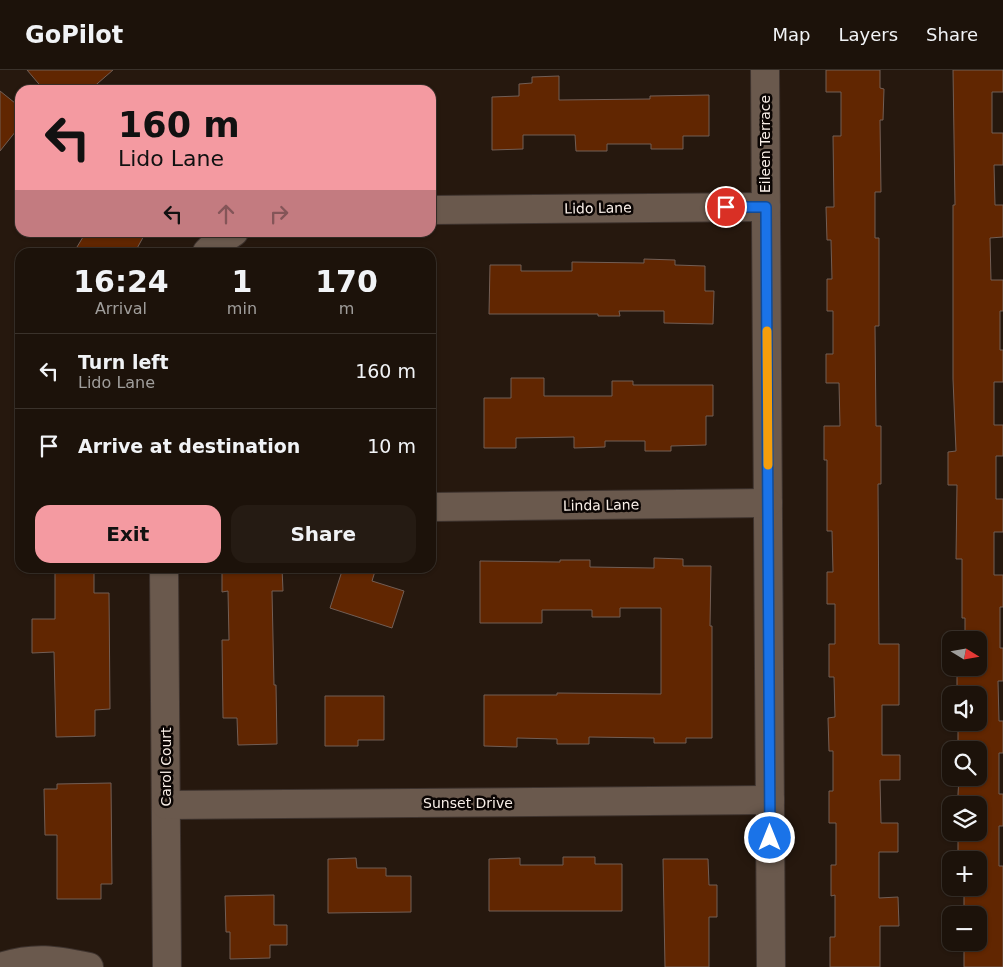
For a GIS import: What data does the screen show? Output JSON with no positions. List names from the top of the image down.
{
  "streets": {
    "street": [
      "Eileen Terrace",
      "Lido Lane",
      "Linda Lane",
      "Carol Court",
      "Sunset Drive"
    ]
  },
  "crossings": [
    ["Eileen Terrace", "Lido Lane"],
    ["Eileen Terrace", "Linda Lane"],
    ["Eileen Terrace", "Sunset Drive"],
    ["Carol Court", "Sunset Drive"]
  ],
  "north": "right",
  "page": {
    "header": "GoPilot",
    "nav": ["Map", "Layers", "Share"],
    "turn": ["160 m", "Lido Lane"],
    "eta": [
      "16:24",
      "Arrival",
      "1",
      "min",
      "170",
      "m"
    ],
    "list": [
      {
        "name": "Turn left",
        "note": "Lido Lane",
        "value": "160 m"
      },
      {
        "name": "Arrive at destination",
        "value": "10 m"
      }
    ],
    "buttons": ["Exit", "Share"],
    "map_buttons": ["+", "−"]
  }
}
